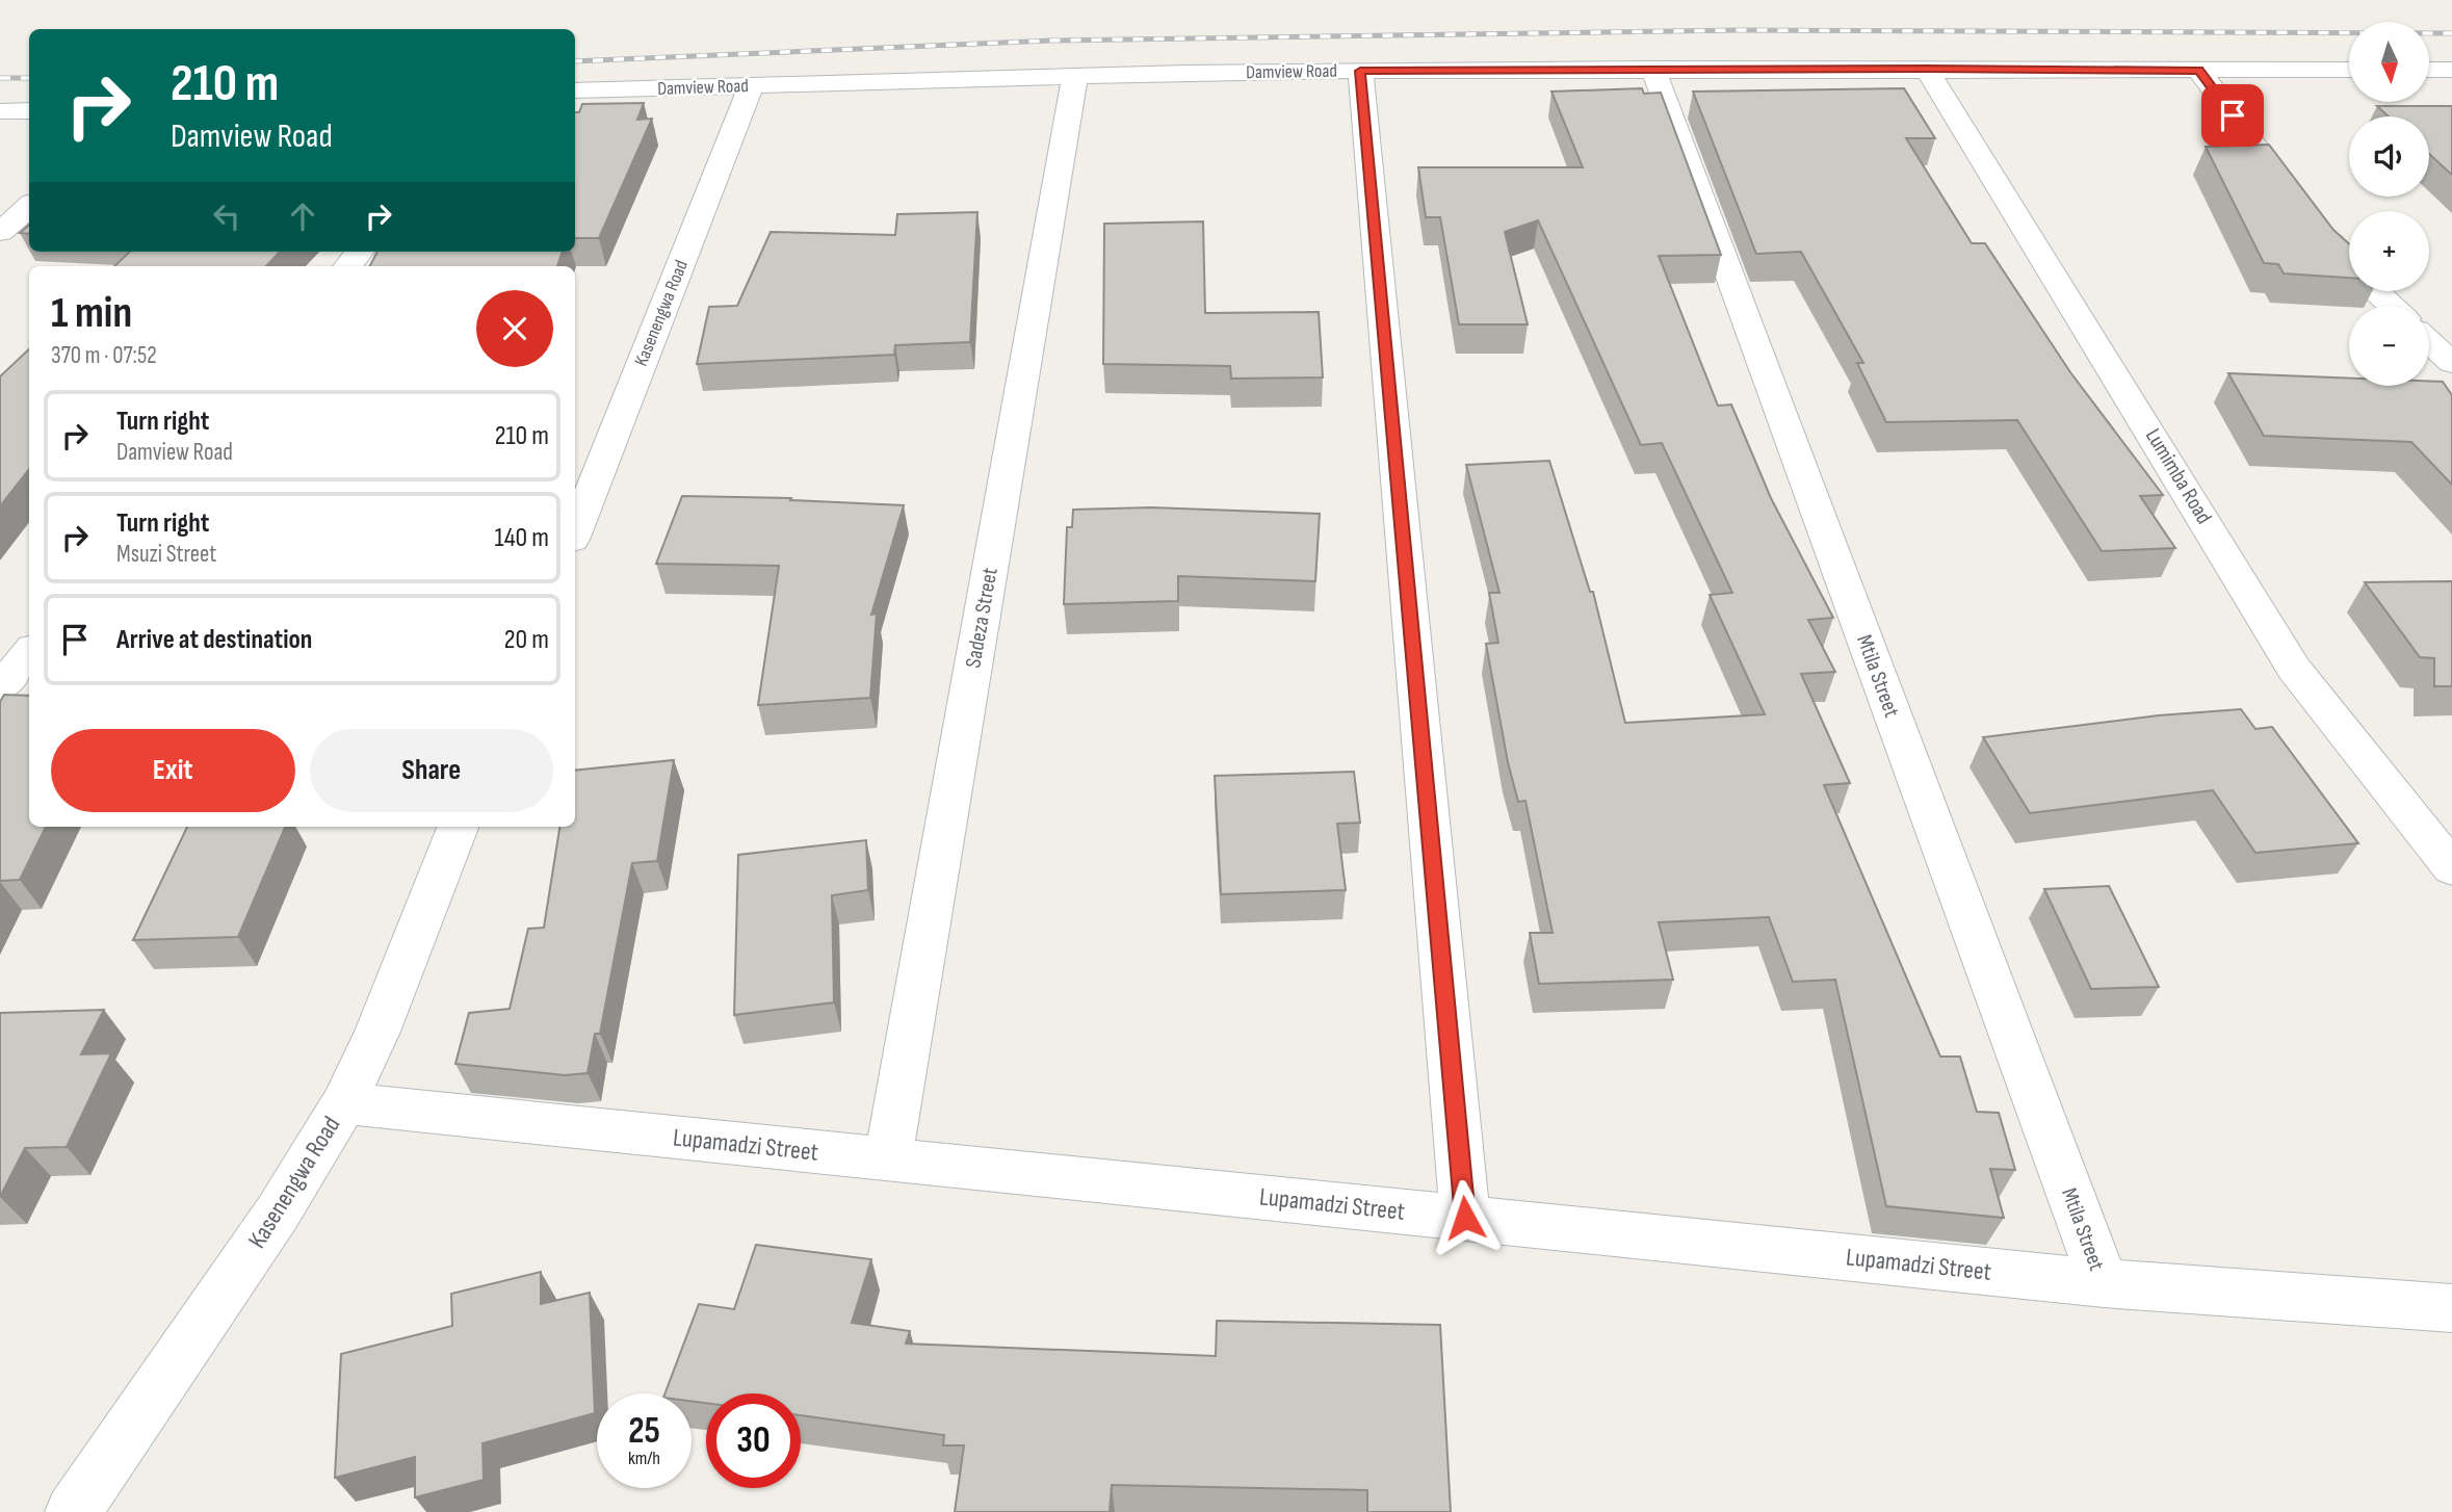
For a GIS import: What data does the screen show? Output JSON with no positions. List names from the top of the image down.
{
  "streets": {
    "street": [
      "Damview Road",
      "Kasenengwa Road",
      "Lumimba Road",
      "Sadeza Street",
      "Mtila Street",
      "Lupamadzi Street"
    ]
  },
  "crossings": [
    ["Damview Road", "Kasenengwa Road"],
    ["Damview Road", "Lumimba Road"],
    ["Damview Road", "Sadeza Street"],
    ["Damview Road", "Mtila Street"],
    ["Kasenengwa Road", "Lupamadzi Street"],
    ["Sadeza Street", "Lupamadzi Street"],
    ["Mtila Street", "Lupamadzi Street"]
  ],
  "north": "bottom",
  "page": {
    "map_buttons": ["+", "−"],
    "turn": ["210 m", "Damview Road"],
    "heading": ["1 min", "370 m · 07:52"],
    "list": [
      {
        "name": "Turn right",
        "note": "Damview Road",
        "value": "210 m"
      },
      {
        "name": "Turn right",
        "note": "Msuzi Street",
        "value": "140 m"
      },
      {
        "name": "Arrive at destination",
        "value": "20 m"
      }
    ],
    "buttons": ["Exit", "Share"],
    "speed": "25 km/h",
    "limit": "30"
  }
}
